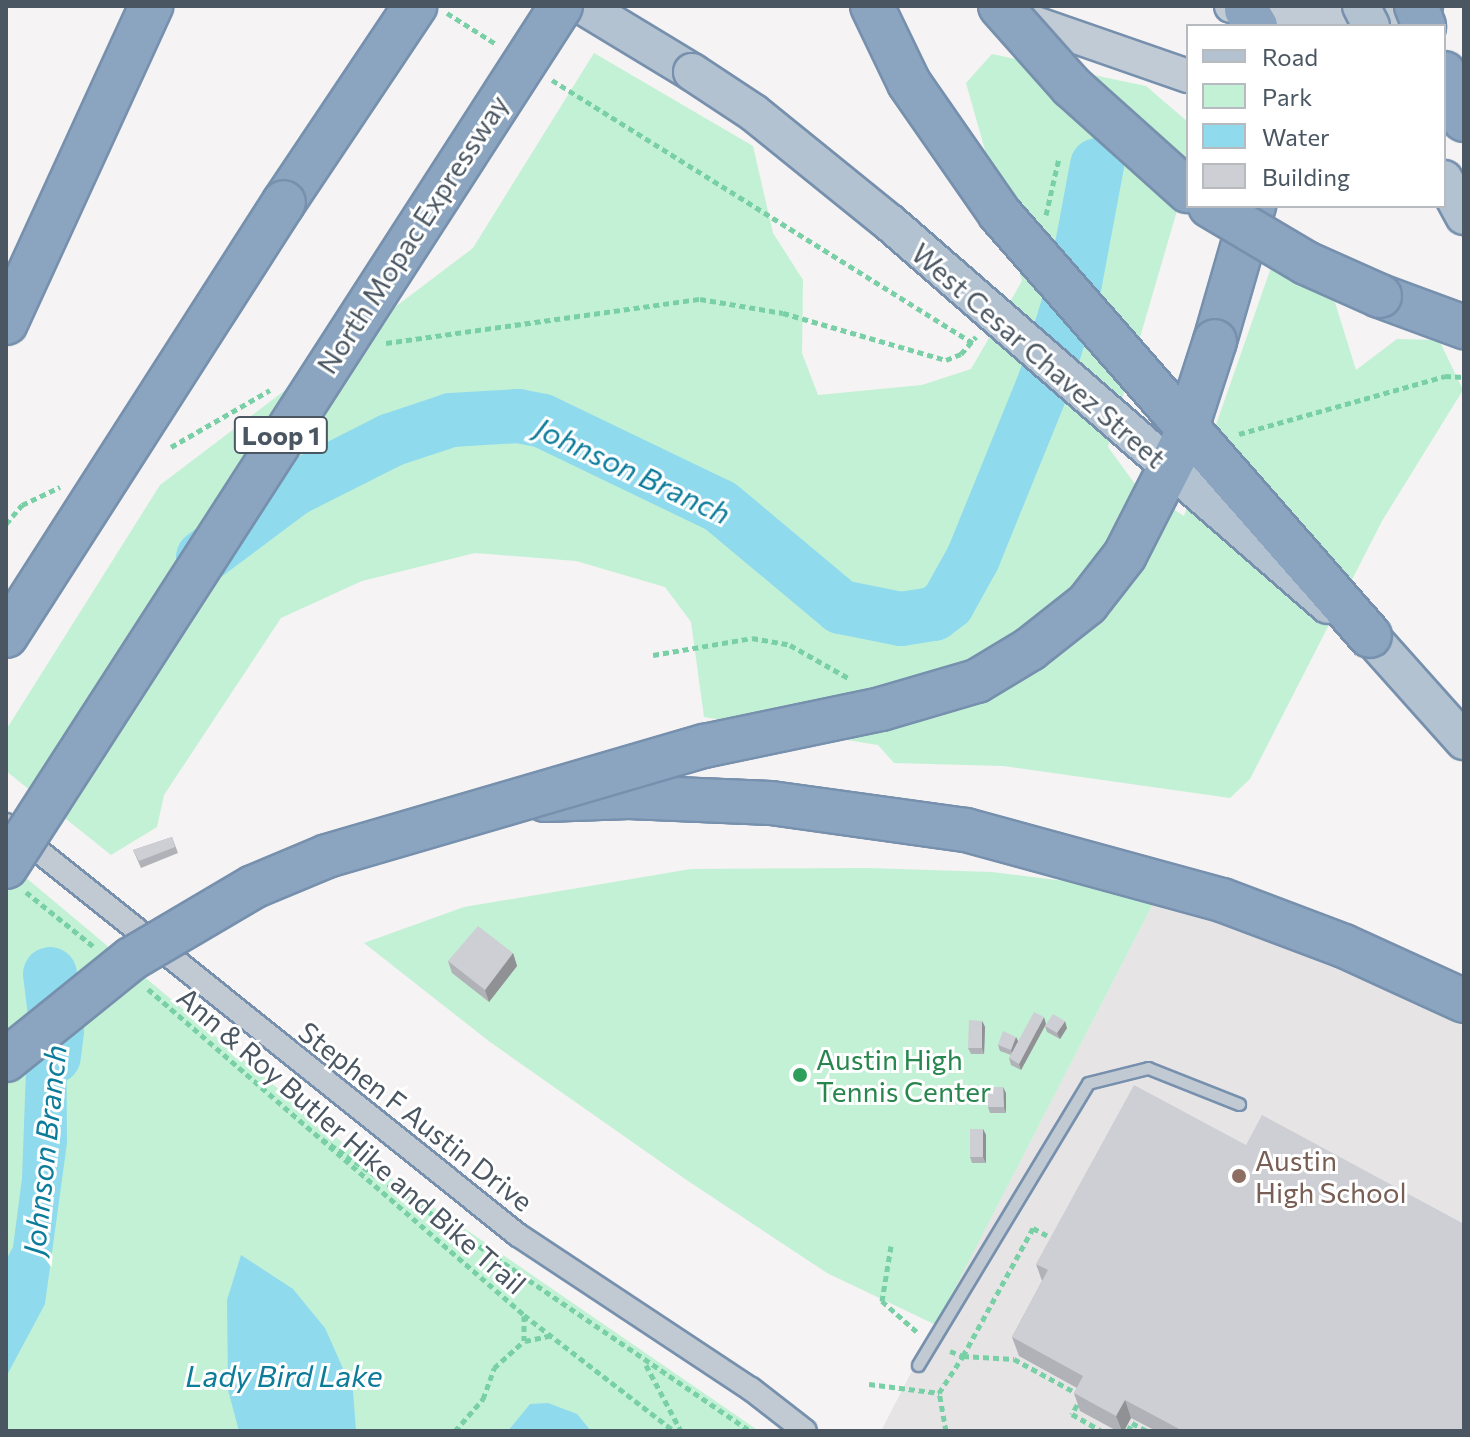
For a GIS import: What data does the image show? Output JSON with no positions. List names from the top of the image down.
{
  "streets": {
    "highway": ["North Mopac Expressway", "Loop 1"],
    "main road": ["West Cesar Chavez Street"],
    "street": ["Stephen F Austin Drive"],
    "path": ["Ann & Roy Butler Hike and Bike Trail"]
  },
  "water": ["Johnson Branch", "Lady Bird Lake"],
  "places": ["Austin High Tennis Center", "Austin High School"],
  "legend": [
    "Road",
    "Park",
    "Water",
    "Building"
  ]
}
